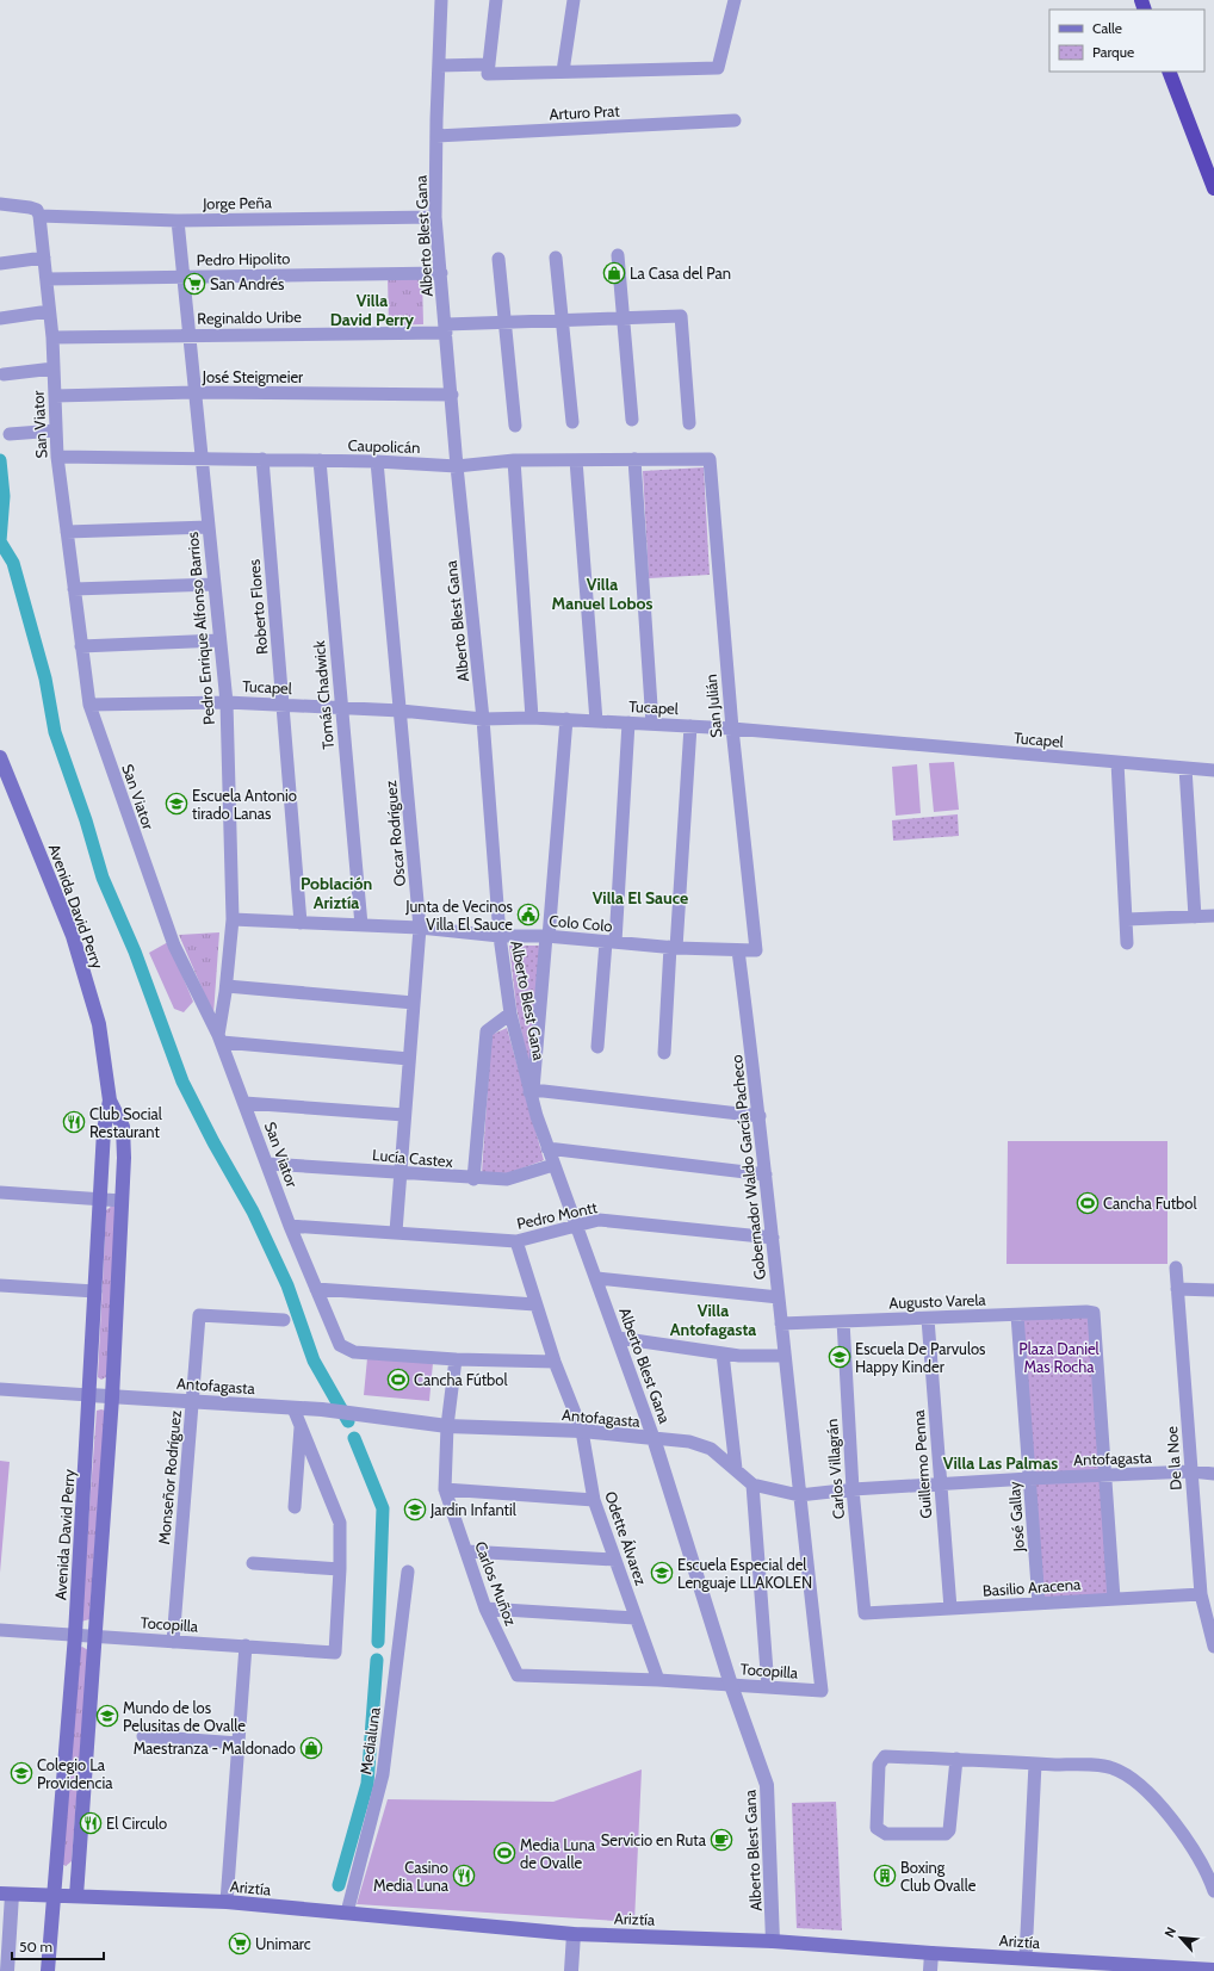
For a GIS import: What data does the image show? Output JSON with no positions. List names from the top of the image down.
{
  "streets": {
    "main road": ["Avenida David Perry", "Ariztía"],
    "street": [
      "Arturo Prat",
      "Jorge Peña",
      "Alberto Blest Gana",
      "Pedro Hipolito",
      "Reginaldo Uribe",
      "José Steigmeier",
      "San Viator",
      "Caupolicán",
      "Roberto Flores",
      "Pedro Enrique Alfonso Barrios",
      "Tucapel",
      "Tomás Chadwick",
      "San Julián",
      "Oscar Rodríguez",
      "Colo Colo",
      "Lucía Castex",
      "Gobernador Waldo García Pacheco",
      "Pedro Montt",
      "Augusto Varela",
      "Antofagasta",
      "De la Noe",
      "Guillermo Penna",
      "Carlos Villagrán",
      "Monseñor Rodríguez",
      "José Gallay",
      "Odette Álvarez",
      "Carlos Muñoz",
      "Basilio Aracena",
      "Tocopilla",
      "Medialuna"
    ]
  },
  "crossings": [
    ["Arturo Prat", "Alberto Blest Gana"],
    ["Jorge Peña", "Alberto Blest Gana"],
    ["Jorge Peña", "San Viator"],
    ["Jorge Peña", "Pedro Enrique Alfonso Barrios"],
    ["Alberto Blest Gana", "Pedro Hipolito"],
    ["Alberto Blest Gana", "Reginaldo Uribe"],
    ["Alberto Blest Gana", "José Steigmeier"],
    ["Alberto Blest Gana", "Caupolicán"],
    ["Alberto Blest Gana", "Tucapel"],
    ["Alberto Blest Gana", "Colo Colo"],
    ["Alberto Blest Gana", "Lucía Castex"],
    ["Alberto Blest Gana", "Pedro Montt"],
    ["Alberto Blest Gana", "Antofagasta"],
    ["Alberto Blest Gana", "Tocopilla"],
    ["Alberto Blest Gana", "Ariztía"],
    ["Pedro Hipolito", "San Viator"],
    ["Pedro Hipolito", "Pedro Enrique Alfonso Barrios"],
    ["Reginaldo Uribe", "San Viator"],
    ["Reginaldo Uribe", "Pedro Enrique Alfonso Barrios"],
    ["José Steigmeier", "San Viator"],
    ["José Steigmeier", "Pedro Enrique Alfonso Barrios"],
    ["San Viator", "Caupolicán"],
    ["San Viator", "Pedro Enrique Alfonso Barrios"],
    ["San Viator", "Tucapel"],
    ["San Viator", "Lucía Castex"],
    ["San Viator", "Pedro Montt"],
    ["San Viator", "Carlos Muñoz"],
    ["Caupolicán", "Roberto Flores"],
    ["Caupolicán", "Pedro Enrique Alfonso Barrios"],
    ["Caupolicán", "Tomás Chadwick"],
    ["Caupolicán", "San Julián"],
    ["Caupolicán", "Oscar Rodríguez"],
    ["Roberto Flores", "Tucapel"],
    ["Roberto Flores", "Colo Colo"],
    ["Pedro Enrique Alfonso Barrios", "Tucapel"],
    ["Pedro Enrique Alfonso Barrios", "Colo Colo"],
    ["Tucapel", "Tomás Chadwick"],
    ["Tucapel", "San Julián"],
    ["Tucapel", "Oscar Rodríguez"],
    ["Tomás Chadwick", "Colo Colo"],
    ["San Julián", "Colo Colo"],
    ["Oscar Rodríguez", "Colo Colo"],
    ["Oscar Rodríguez", "Lucía Castex"],
    ["Oscar Rodríguez", "Pedro Montt"],
    ["Avenida David Perry", "Antofagasta"],
    ["Avenida David Perry", "Tocopilla"],
    ["Avenida David Perry", "Ariztía"],
    ["Colo Colo", "Gobernador Waldo García Pacheco"],
    ["Gobernador Waldo García Pacheco", "Pedro Montt"],
    ["Gobernador Waldo García Pacheco", "Augusto Varela"],
    ["Gobernador Waldo García Pacheco", "Antofagasta"],
    ["Gobernador Waldo García Pacheco", "Tocopilla"],
    ["Pedro Montt", "Odette Álvarez"],
    ["Augusto Varela", "Antofagasta"],
    ["Augusto Varela", "Guillermo Penna"],
    ["Augusto Varela", "Carlos Villagrán"],
    ["Augusto Varela", "José Gallay"],
    ["Antofagasta", "De la Noe"],
    ["Antofagasta", "Guillermo Penna"],
    ["Antofagasta", "Carlos Villagrán"],
    ["Antofagasta", "Monseñor Rodríguez"],
    ["Antofagasta", "José Gallay"],
    ["Antofagasta", "Odette Álvarez"],
    ["Antofagasta", "Carlos Muñoz"],
    ["Antofagasta", "Tocopilla"],
    ["De la Noe", "Basilio Aracena"],
    ["Guillermo Penna", "Basilio Aracena"],
    ["Carlos Villagrán", "Basilio Aracena"],
    ["Monseñor Rodríguez", "Tocopilla"],
    ["José Gallay", "Basilio Aracena"],
    ["Odette Álvarez", "Tocopilla"],
    ["Carlos Muñoz", "Tocopilla"],
    ["Medialuna", "Ariztía"]
  ],
  "districts": [
    "Villa David Perry",
    "Villa Manuel Lobos",
    "Población Ariztía",
    "Villa El Sauce",
    "Villa Antofagasta",
    "Villa Las Palmas"
  ],
  "parks": ["Plaza Daniel Mas Rocha"],
  "places": {
    "shop": ["La Casa del Pan", "Maestranza - Maldonado"],
    "supermarket": ["San Andrés", "Unimarc"],
    "school or university": [
      "Escuela Antonio tirado Lanas",
      "Escuela De Parvulos Happy Kinder",
      "Jardin Infantil",
      "Escuela Especial del Lenguaje LLAKOLEN",
      "Mundo de los Pelusitas de Ovalle",
      "Colegio La Providencia"
    ],
    "public building": ["Junta de Vecinos Villa El Sauce"],
    "restaurant": ["Club Social Restaurant", "El Circulo", "Casino Media Luna"],
    "sports": ["Cancha Futbol", "Cancha Fútbol", "Media Luna de Ovalle"],
    "cafe": ["Servicio en Ruta"],
    "building": ["Boxing Club Ovalle"]
  },
  "legend": ["Calle", "Parque"],
  "scale_bar": "50 m",
  "north": "top left"
}
